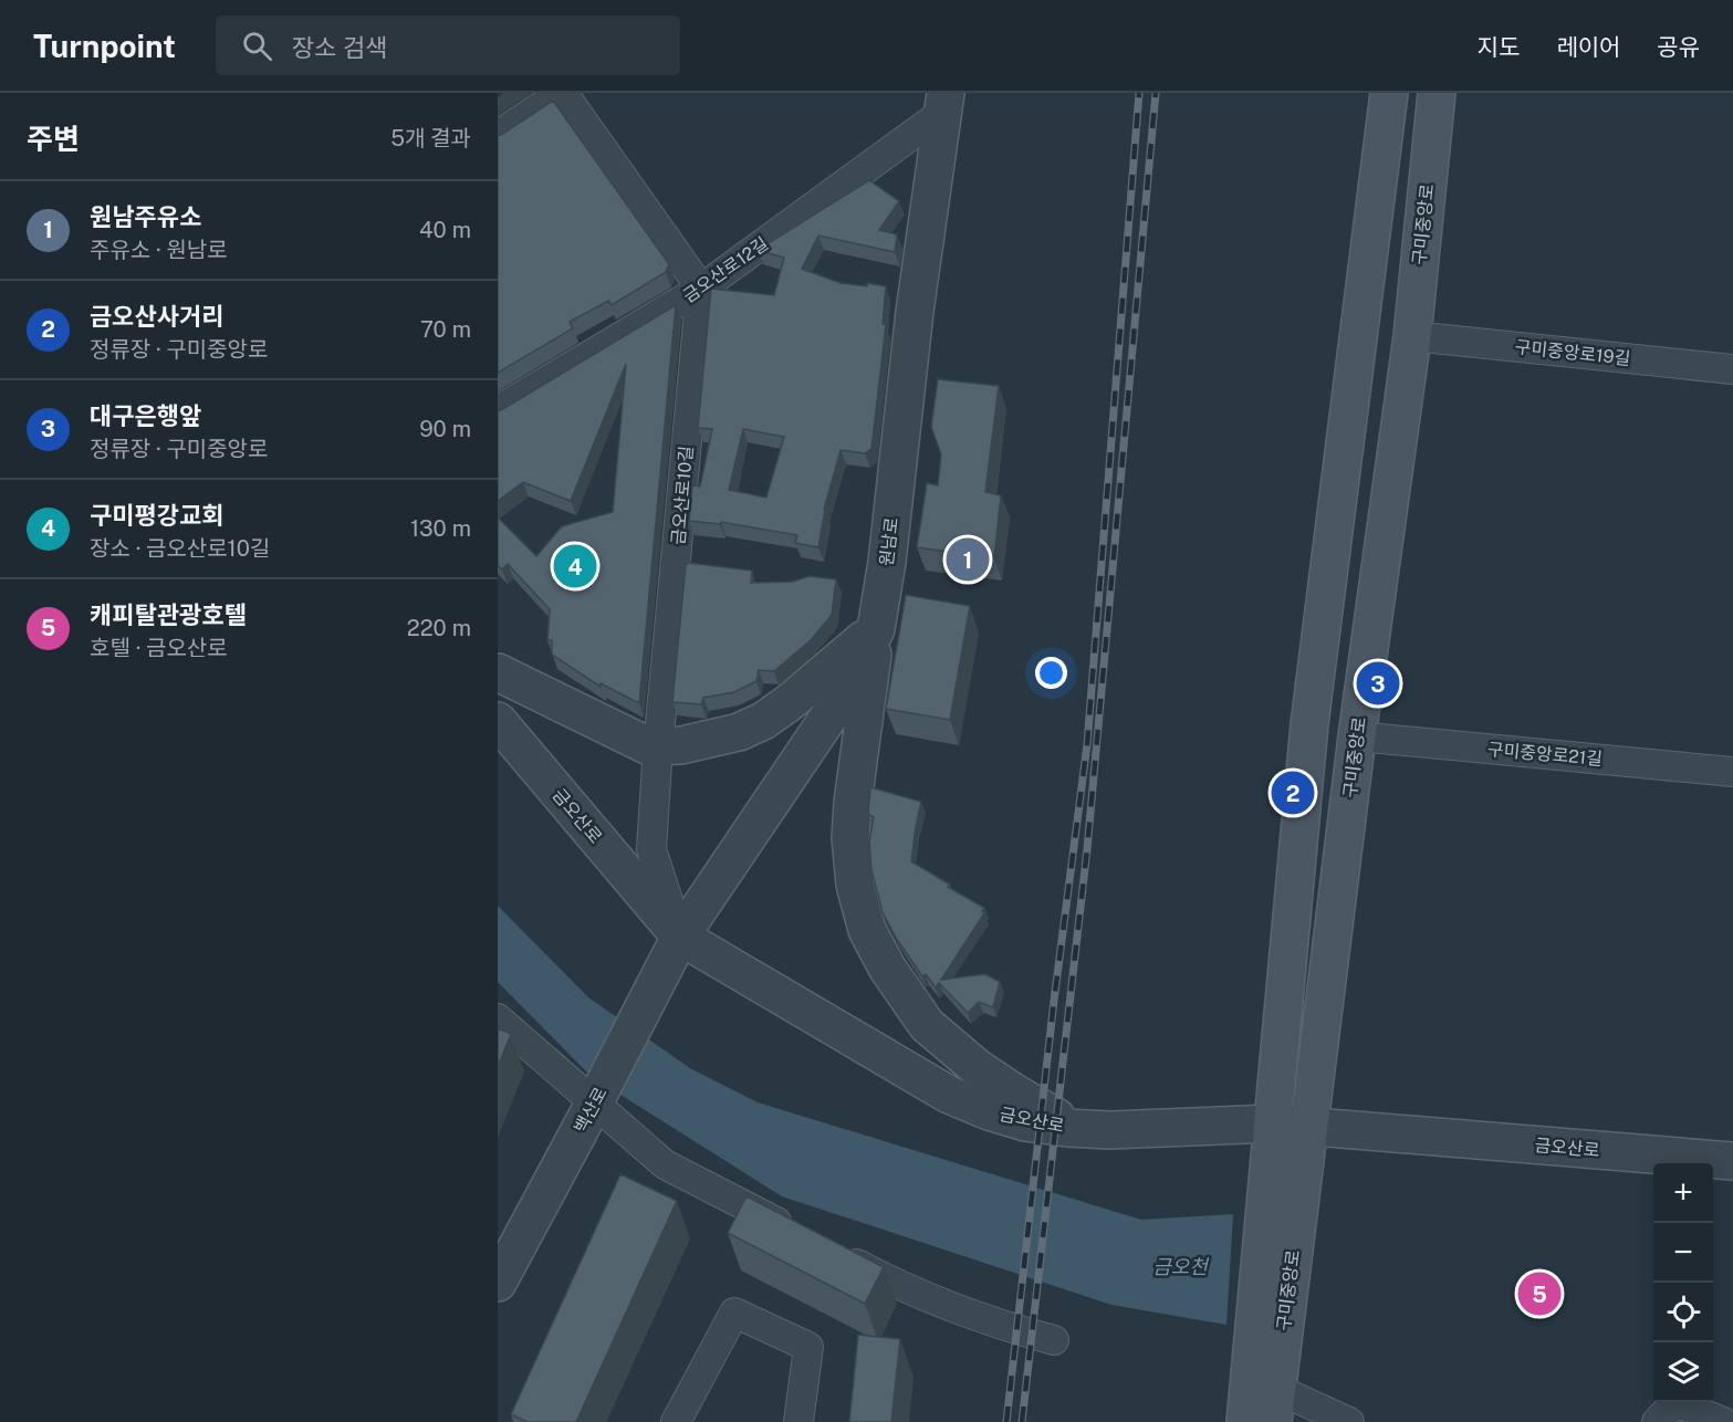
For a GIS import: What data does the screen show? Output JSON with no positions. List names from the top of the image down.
{
  "streets": {
    "main road": ["구미중앙로"],
    "street": [
      "금오산로12길",
      "구미중앙로19길",
      "금오산로10길",
      "원남로",
      "구미중앙로21길",
      "금오산로",
      "백산로"
    ]
  },
  "crossings": [
    ["구미중앙로", "구미중앙로19길"],
    ["구미중앙로", "구미중앙로21길"],
    ["구미중앙로", "금오산로"],
    ["금오산로12길", "금오산로10길"],
    ["금오산로12길", "원남로"],
    ["금오산로10길", "원남로"],
    ["금오산로10길", "금오산로"],
    ["금오산로10길", "백산로"],
    ["원남로", "금오산로"],
    ["원남로", "백산로"],
    ["금오산로", "백산로"]
  ],
  "water": ["금오천"],
  "page": {
    "header": "Turnpoint",
    "search": "장소 검색",
    "nav": ["지도", "레이어", "공유"],
    "heading": ["주변", "5개 결과"],
    "list": [
      {
        "mark": "1",
        "name": "원남주유소",
        "note": "주유소 · 원남로",
        "value": "40 m"
      },
      {
        "mark": "2",
        "name": "금오산사거리",
        "note": "정류장 · 구미중앙로",
        "value": "70 m"
      },
      {
        "mark": "3",
        "name": "대구은행앞",
        "note": "정류장 · 구미중앙로",
        "value": "90 m"
      },
      {
        "mark": "4",
        "name": "구미평강교회",
        "note": "장소 · 금오산로10길",
        "value": "130 m"
      },
      {
        "mark": "5",
        "name": "캐피탈관광호텔",
        "note": "호텔 · 금오산로",
        "value": "220 m"
      }
    ],
    "pins": [
      "1",
      "4",
      "3",
      "2",
      "5"
    ],
    "map_buttons": ["+", "−"]
  }
}
